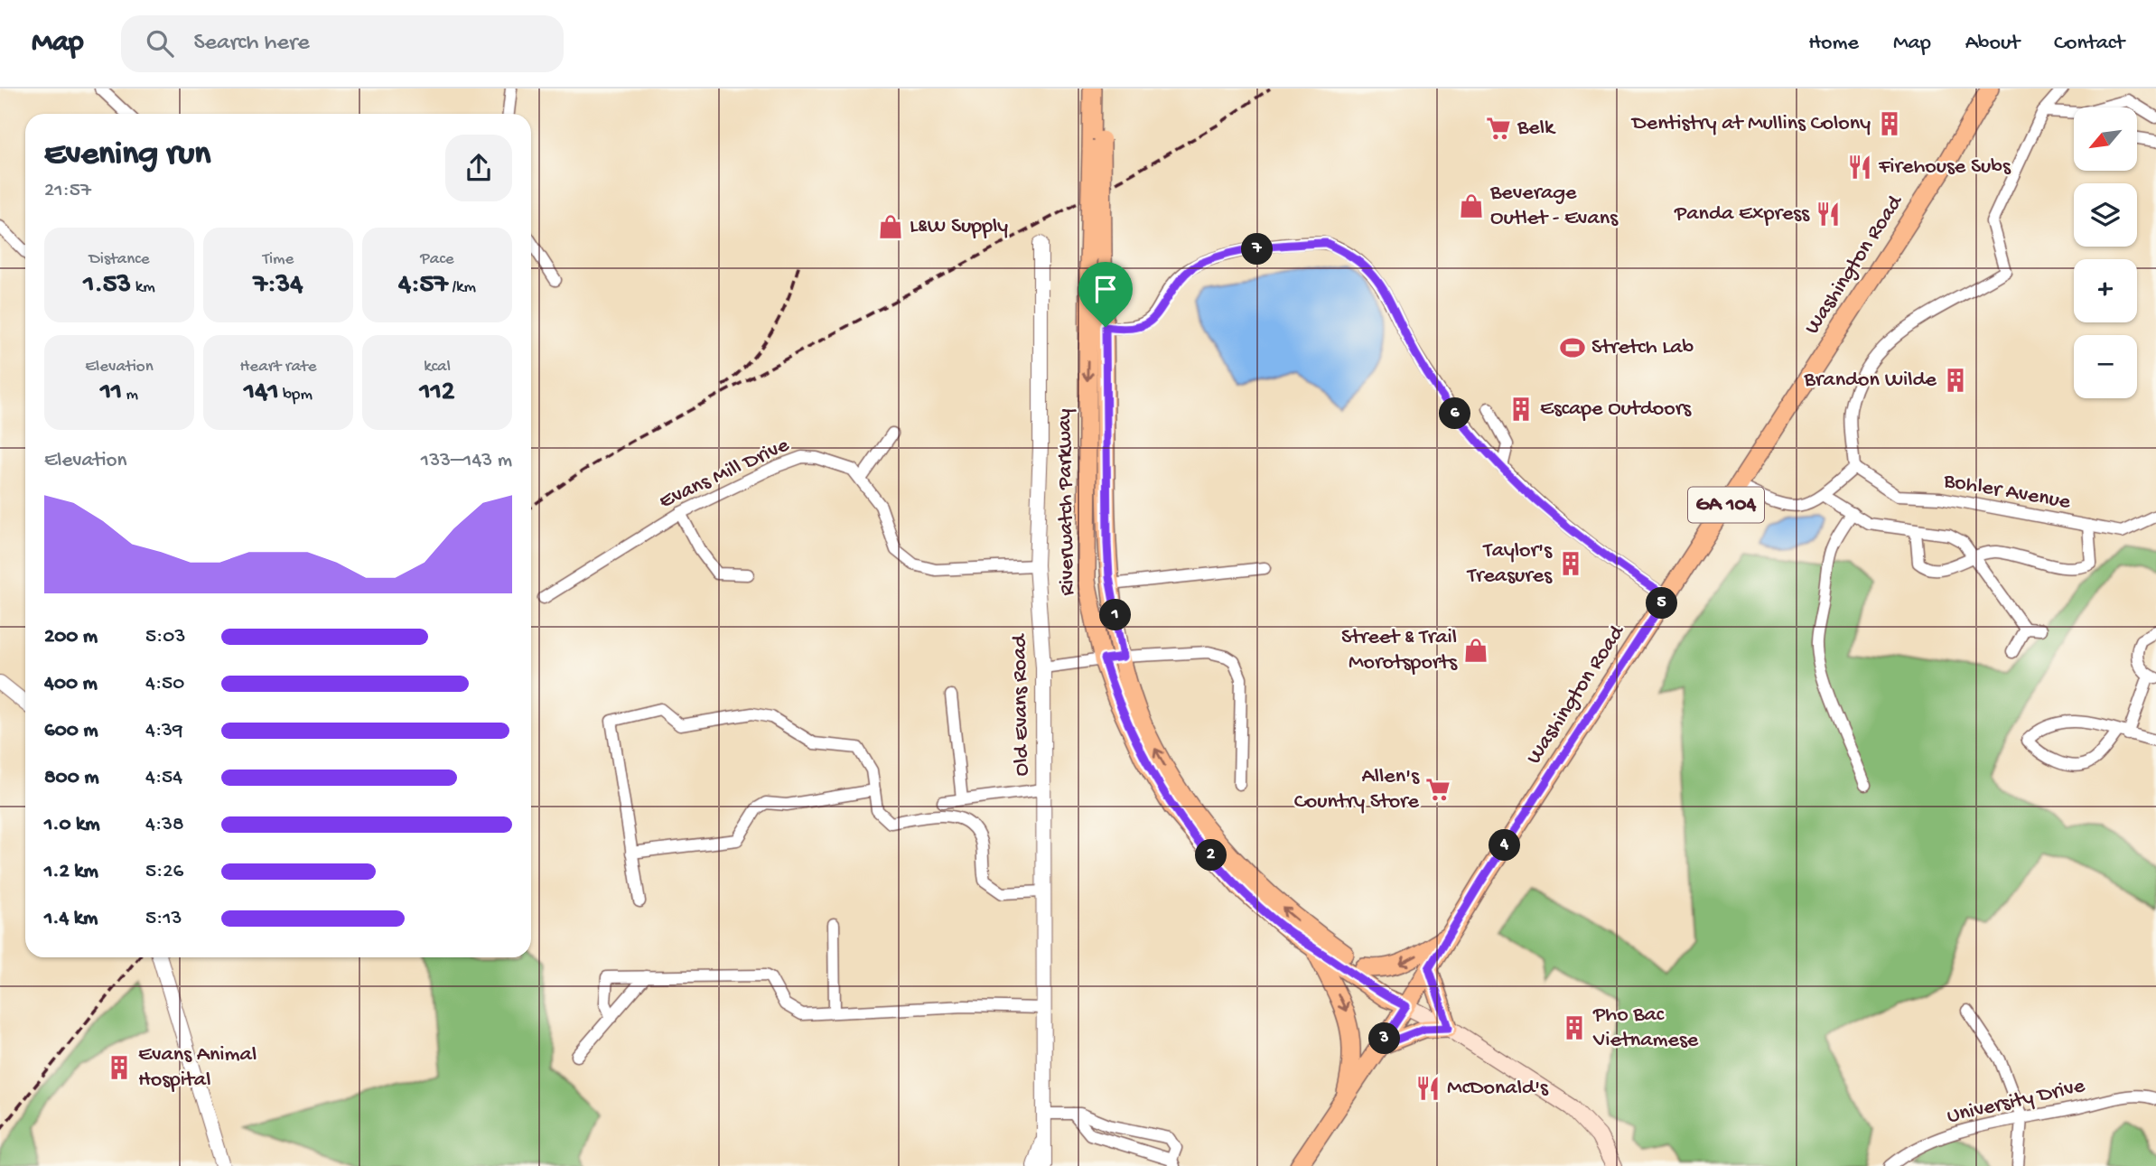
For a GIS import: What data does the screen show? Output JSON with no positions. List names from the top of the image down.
{
  "streets": {
    "main road": ["Washington Road", "Riverwatch Parkway", "GA 104"],
    "street": [
      "Evans Mill Drive",
      "Bohler Avenue",
      "Old Evans Road",
      "University Drive"
    ]
  },
  "crossings": [
    ["Washington Road", "Riverwatch Parkway"],
    ["Evans Mill Drive", "Old Evans Road"]
  ],
  "places": {
    "building": [
      "Dentistry at Mullins Colony",
      "Brandon Wilde",
      "Escape Outdoors",
      "Taylor's Treasures",
      "Pho Bac Vietnamese",
      "Evans Animal Hospital"
    ],
    "supermarket": ["Belk", "Allen's Country Store"],
    "restaurant": ["Firehouse Subs", "Panda Express", "McDonald's"],
    "shop": ["Beverage Outlet - Evans", "L&W Supply", "Street & Trail Morotsports"],
    "sports": ["Stretch Lab"]
  },
  "north": "bottom left",
  "page": {
    "header": "Map",
    "search": "Search here",
    "nav": [
      "Home",
      "Map",
      "About",
      "Contact"
    ],
    "map_buttons": ["+", "−"],
    "heading": ["Evening run", "21:57"],
    "stats": [
      ["Distance", "1.53 km"],
      ["Time", "7:34"],
      ["Pace", "4:57 /km"],
      ["Elevation", "11 m"],
      ["Heart rate", "141 bpm"],
      ["kcal", "112"]
    ],
    "pins": [
      "7",
      "6",
      "5",
      "1",
      "4",
      "2",
      "3"
    ],
    "chart": ["Elevation", "133–143 m"],
    "list": [
      {
        "name": "200 m",
        "note": "5:03"
      },
      {
        "name": "400 m",
        "note": "4:50"
      },
      {
        "name": "600 m",
        "note": "4:39"
      },
      {
        "name": "800 m",
        "note": "4:54"
      },
      {
        "name": "1.0 km",
        "note": "4:38"
      },
      {
        "name": "1.2 km",
        "note": "5:26"
      },
      {
        "name": "1.4 km",
        "note": "5:13"
      }
    ]
  }
}
